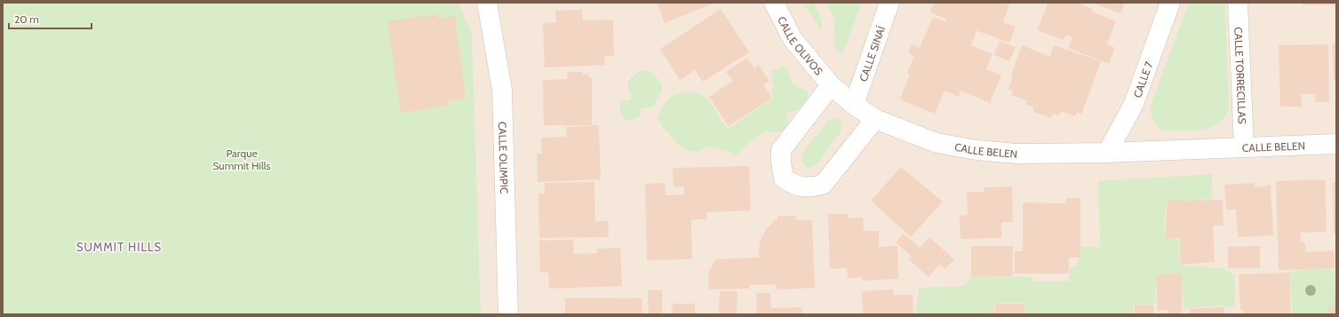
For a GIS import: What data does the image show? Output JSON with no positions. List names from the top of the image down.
{
  "streets": {
    "street": [
      "CALLE OLIVOS",
      "CALLE SINAÍ",
      "CALLE TORRECILLAS",
      "CALLE 7",
      "CALLE BELEN",
      "CALLE OLIMPIC"
    ]
  },
  "crossings": [
    ["CALLE OLIVOS", "CALLE SINAÍ"],
    ["CALLE OLIVOS", "CALLE BELEN"],
    ["CALLE SINAÍ", "CALLE BELEN"],
    ["CALLE TORRECILLAS", "CALLE BELEN"],
    ["CALLE 7", "CALLE BELEN"]
  ],
  "districts": ["SUMMIT HILLS"],
  "parks": ["Parque Summit Hills"],
  "scale_bar": "20 m"
}
